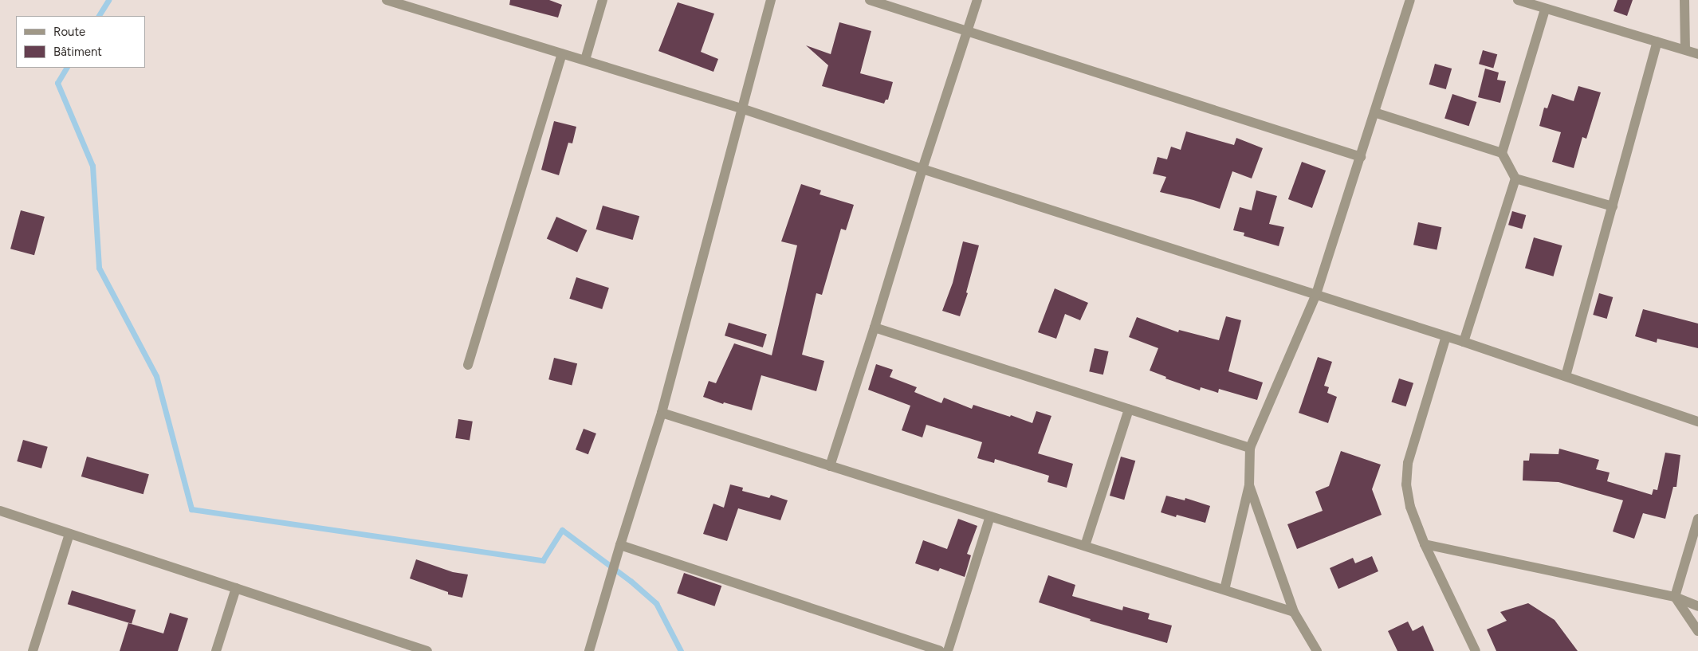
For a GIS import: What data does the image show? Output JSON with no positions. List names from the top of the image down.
{
  "legend": ["Route", "Bâtiment"]
}
